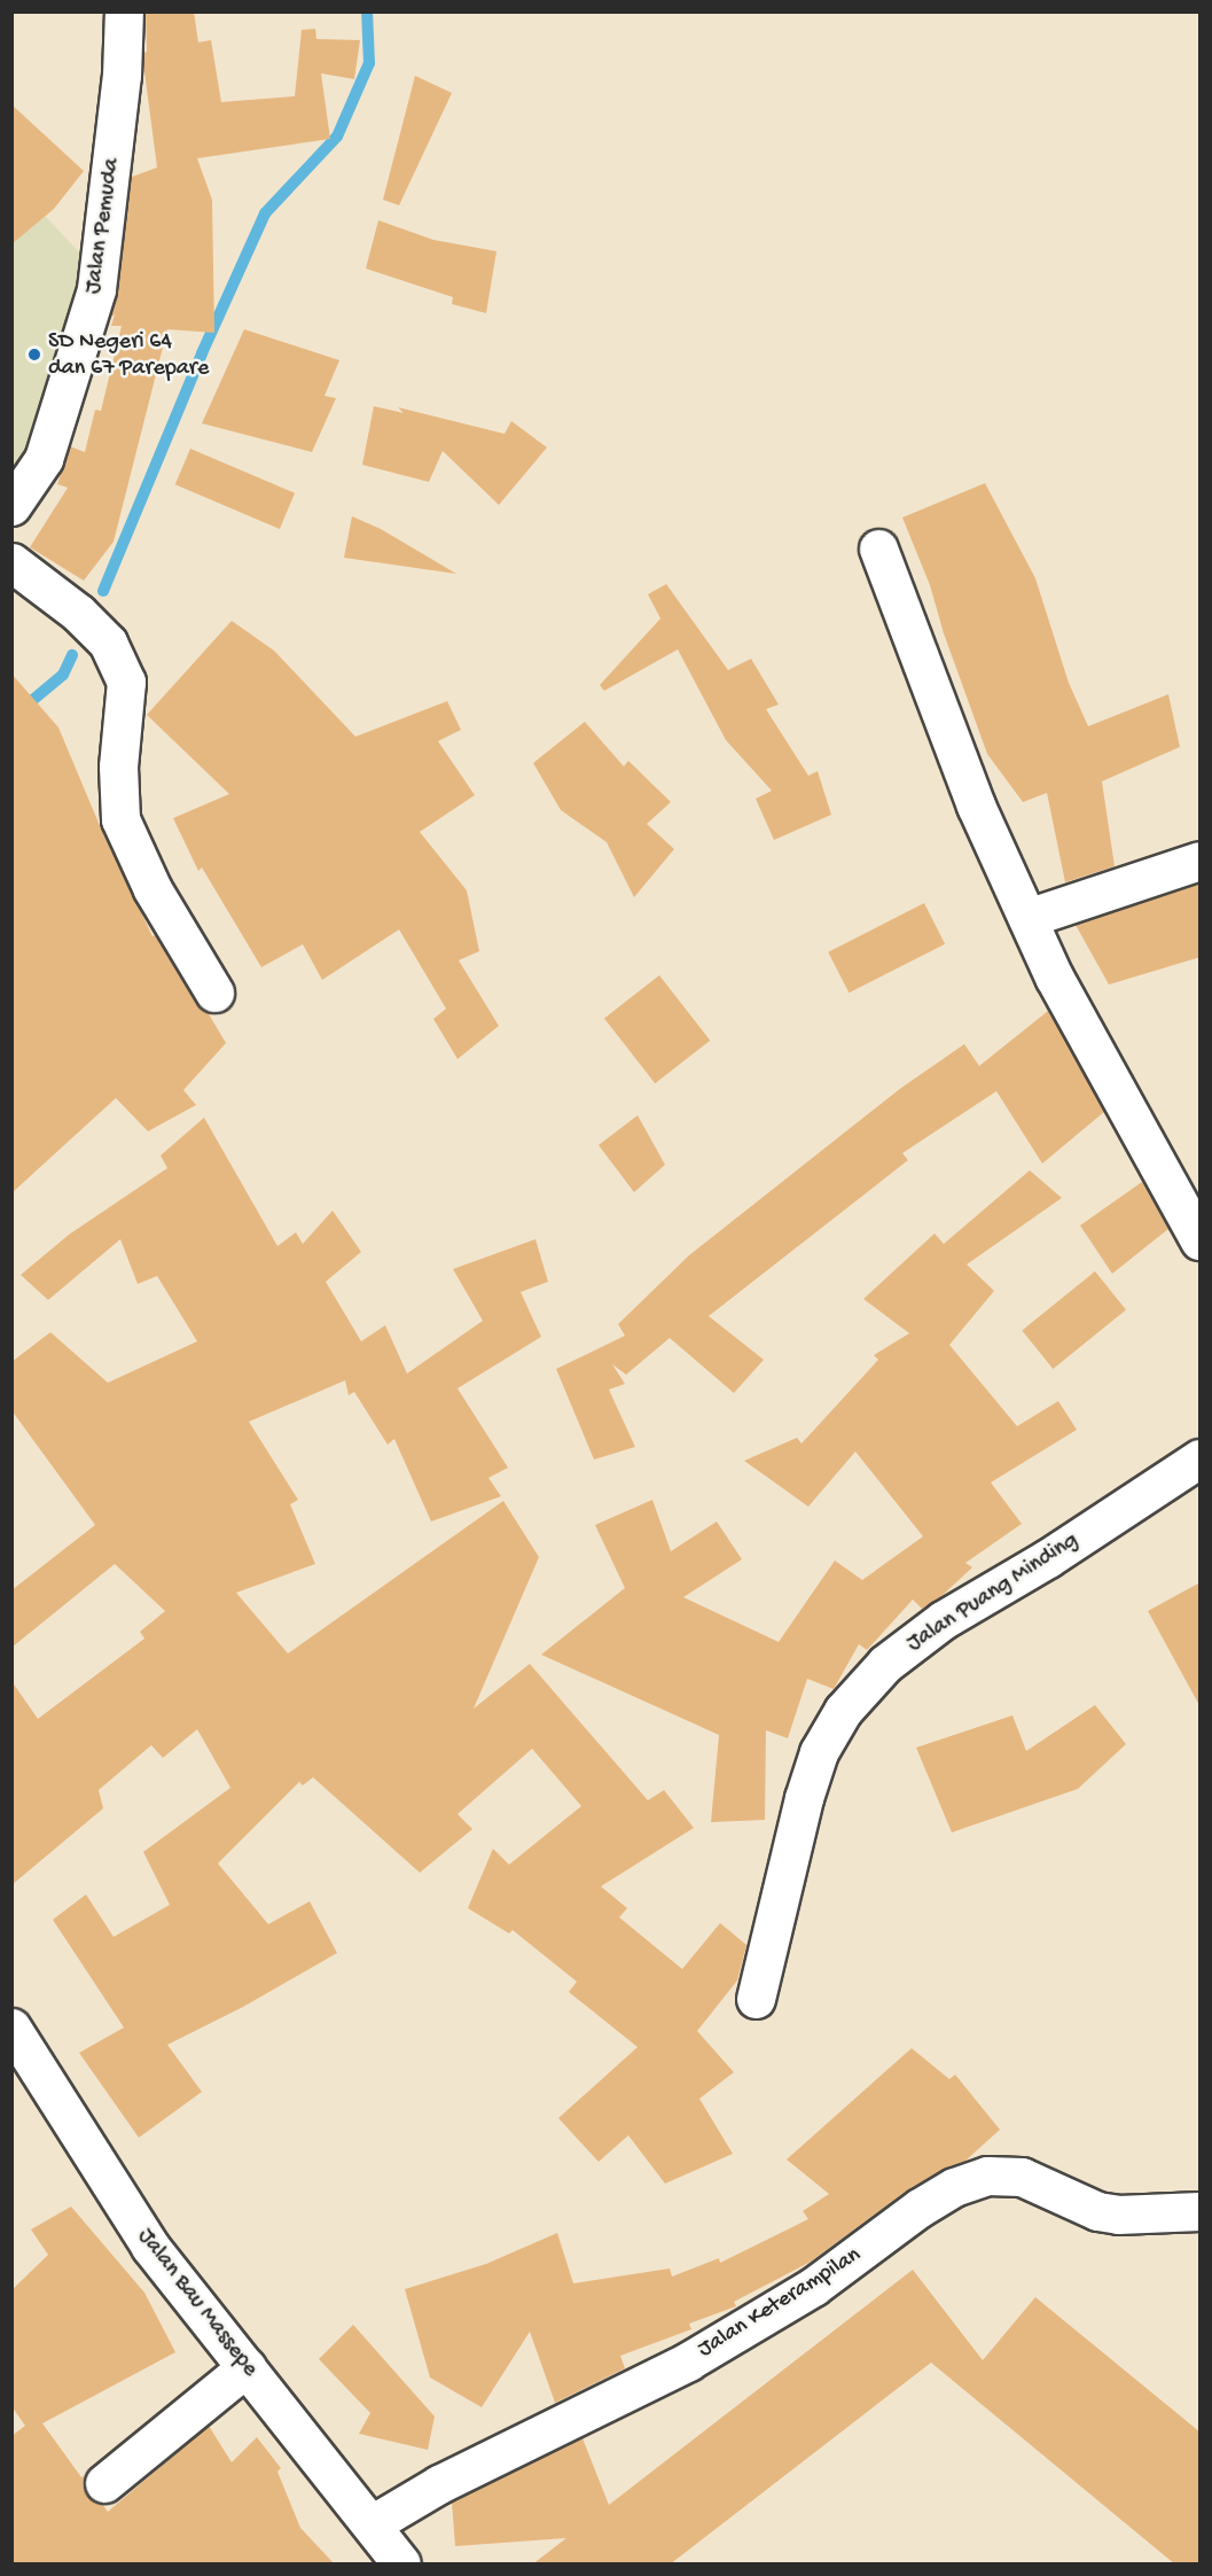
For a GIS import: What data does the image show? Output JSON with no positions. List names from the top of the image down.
{
  "streets": {
    "main road": [
      "Jalan Pemuda",
      "Jalan Puang Minding",
      "Jalan Bau Massepe",
      "Jalan Keterampilan"
    ]
  },
  "crossings": [
    ["Jalan Bau Massepe", "Jalan Keterampilan"]
  ],
  "places": ["SD Negeri 64 dan 67 Parepare"]
}
